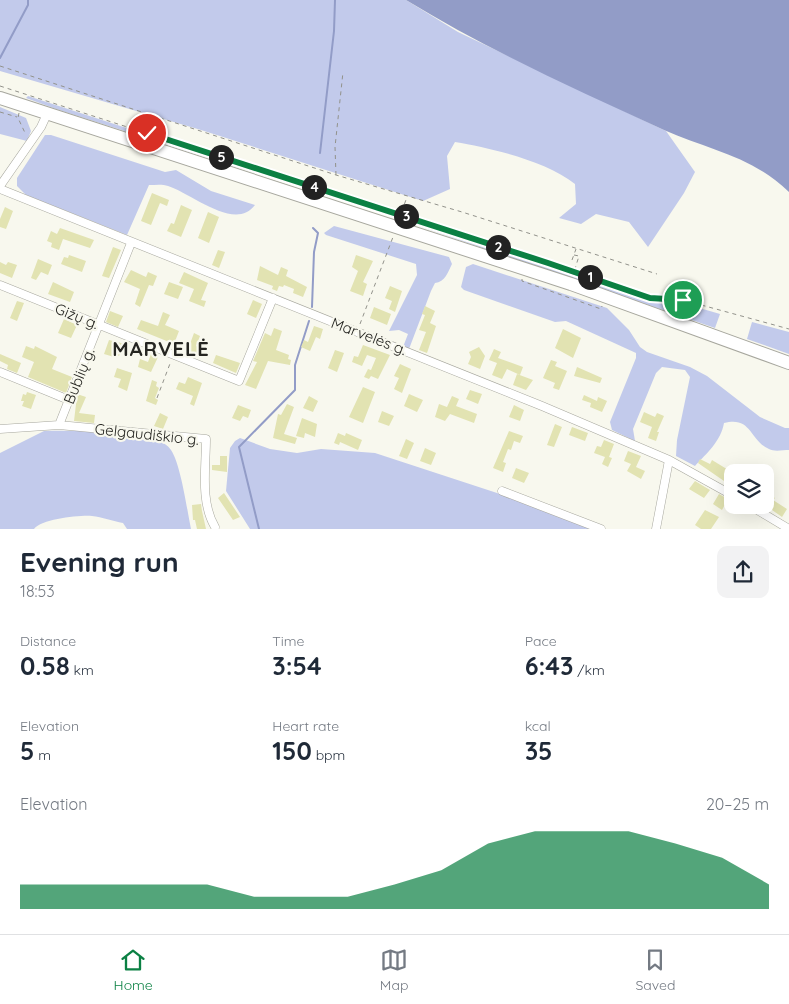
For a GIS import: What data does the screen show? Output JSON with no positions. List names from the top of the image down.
{
  "streets": {
    "street": [
      "Gižų g.",
      "Marvelės g.",
      "Bublių g.",
      "Gelgaudiškio g."
    ]
  },
  "crossings": [
    ["Gižų g.", "Marvelės g."],
    ["Gižų g.", "Bublių g."],
    ["Marvelės g.", "Bublių g."],
    ["Bublių g.", "Gelgaudiškio g."]
  ],
  "districts": ["MARVELĖ"],
  "page": {
    "pins": [
      "5",
      "4",
      "3",
      "2",
      "1"
    ],
    "heading": ["Evening run", "18:53"],
    "stats": [
      ["Distance", "0.58 km"],
      ["Time", "3:54"],
      ["Pace", "6:43 /km"],
      ["Elevation", "5 m"],
      ["Heart rate", "150 bpm"],
      ["kcal", "35"]
    ],
    "chart": ["Elevation", "20–25 m"],
    "tabs": ["Home", "Map", "Saved"]
  }
}
